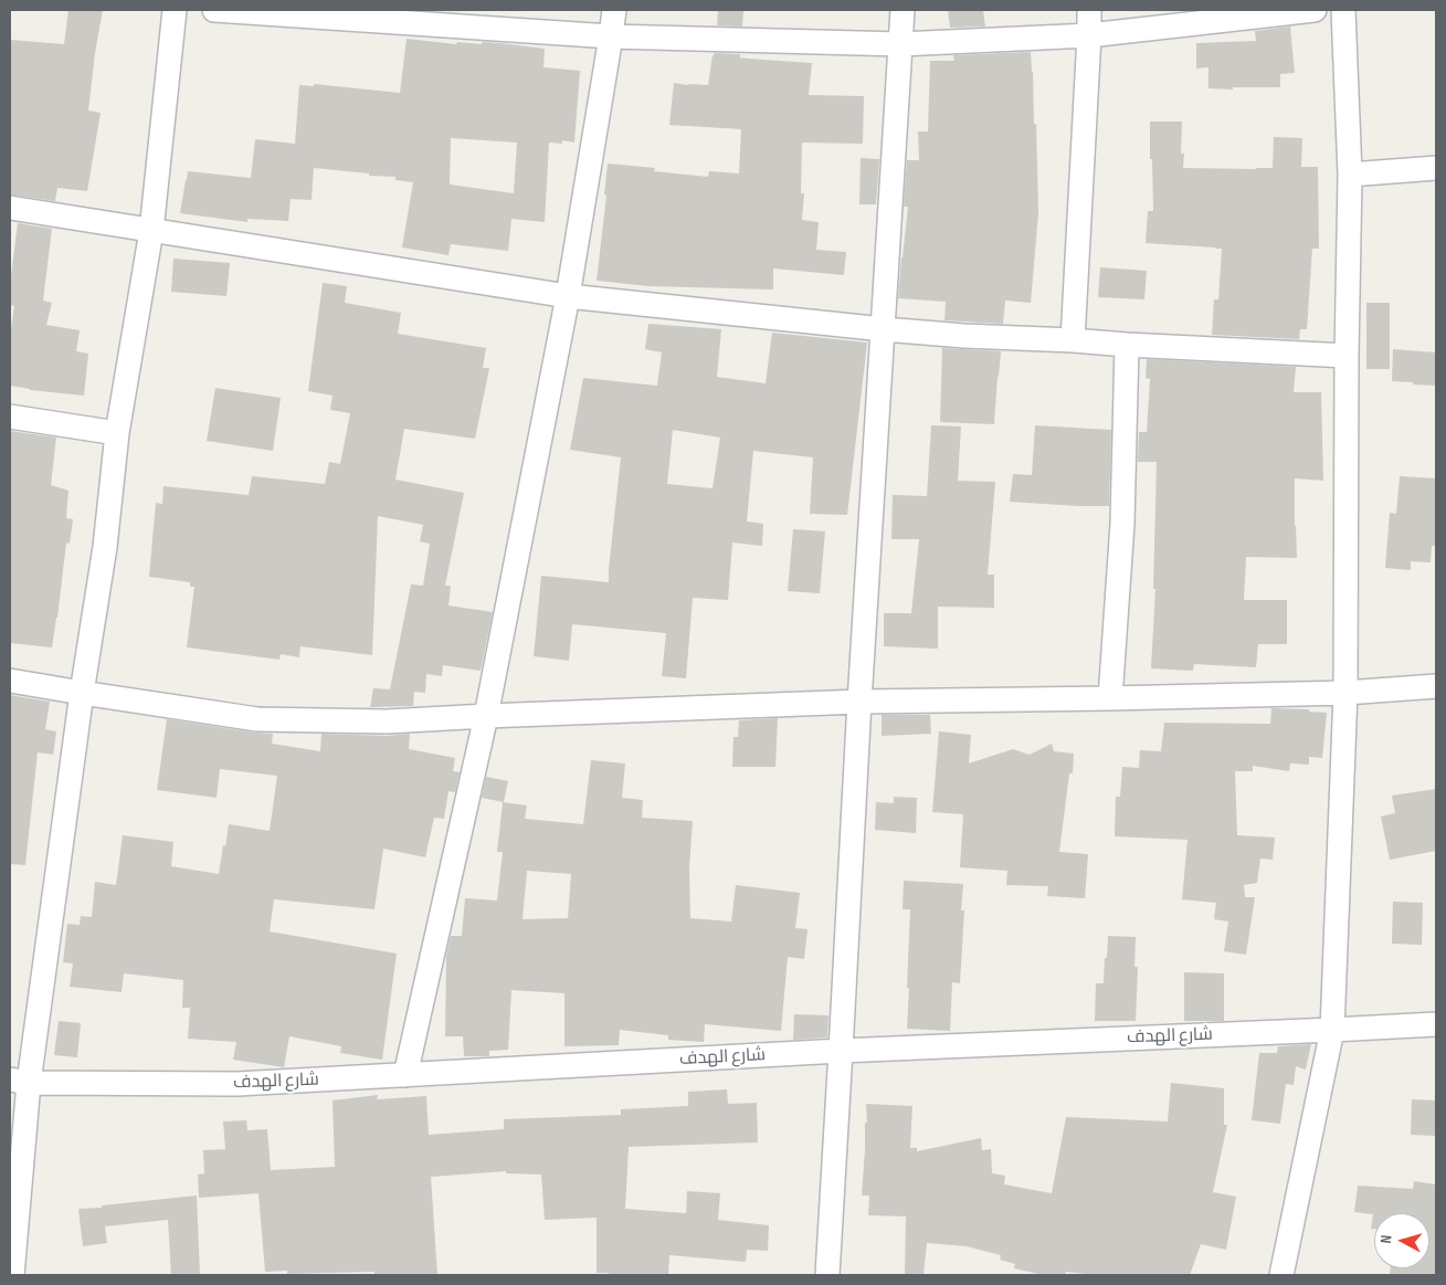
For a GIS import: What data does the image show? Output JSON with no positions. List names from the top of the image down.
{
  "streets": {
    "street": ["شارع الهدف"]
  },
  "north": "left"
}
